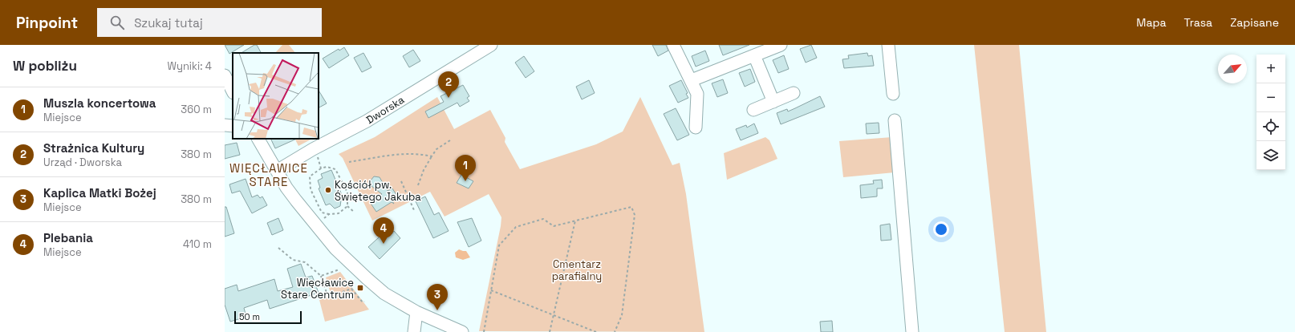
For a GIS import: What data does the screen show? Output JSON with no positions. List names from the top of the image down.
{
  "streets": {
    "street": ["Dworska"]
  },
  "districts": ["WIĘCŁAWICE STARE"],
  "parks": ["Cmentarz parafialny"],
  "places": {
    "other": ["Kościół pw. Świętego Jakuba"],
    "transit": ["Więcławice Stare Centrum"]
  },
  "scale_bar": "50 m",
  "north": "top right",
  "page": {
    "header": "Pinpoint",
    "search": "Szukaj tutaj",
    "nav": ["Mapa", "Trasa", "Zapisane"],
    "heading": ["W pobliżu", "Wyniki: 4"],
    "map_buttons": ["+", "−"],
    "pins": [
      "2",
      "1",
      "4",
      "3"
    ],
    "list": [
      {
        "mark": "1",
        "name": "Muszla koncertowa",
        "note": "Miejsce",
        "value": "360 m"
      },
      {
        "mark": "2",
        "name": "Strażnica Kultury",
        "note": "Urząd · Dworska",
        "value": "380 m"
      },
      {
        "mark": "3",
        "name": "Kaplica Matki Bożej",
        "note": "Miejsce",
        "value": "380 m"
      },
      {
        "mark": "4",
        "name": "Plebania",
        "note": "Miejsce",
        "value": "410 m"
      }
    ],
    "scale": "50 m"
  }
}
